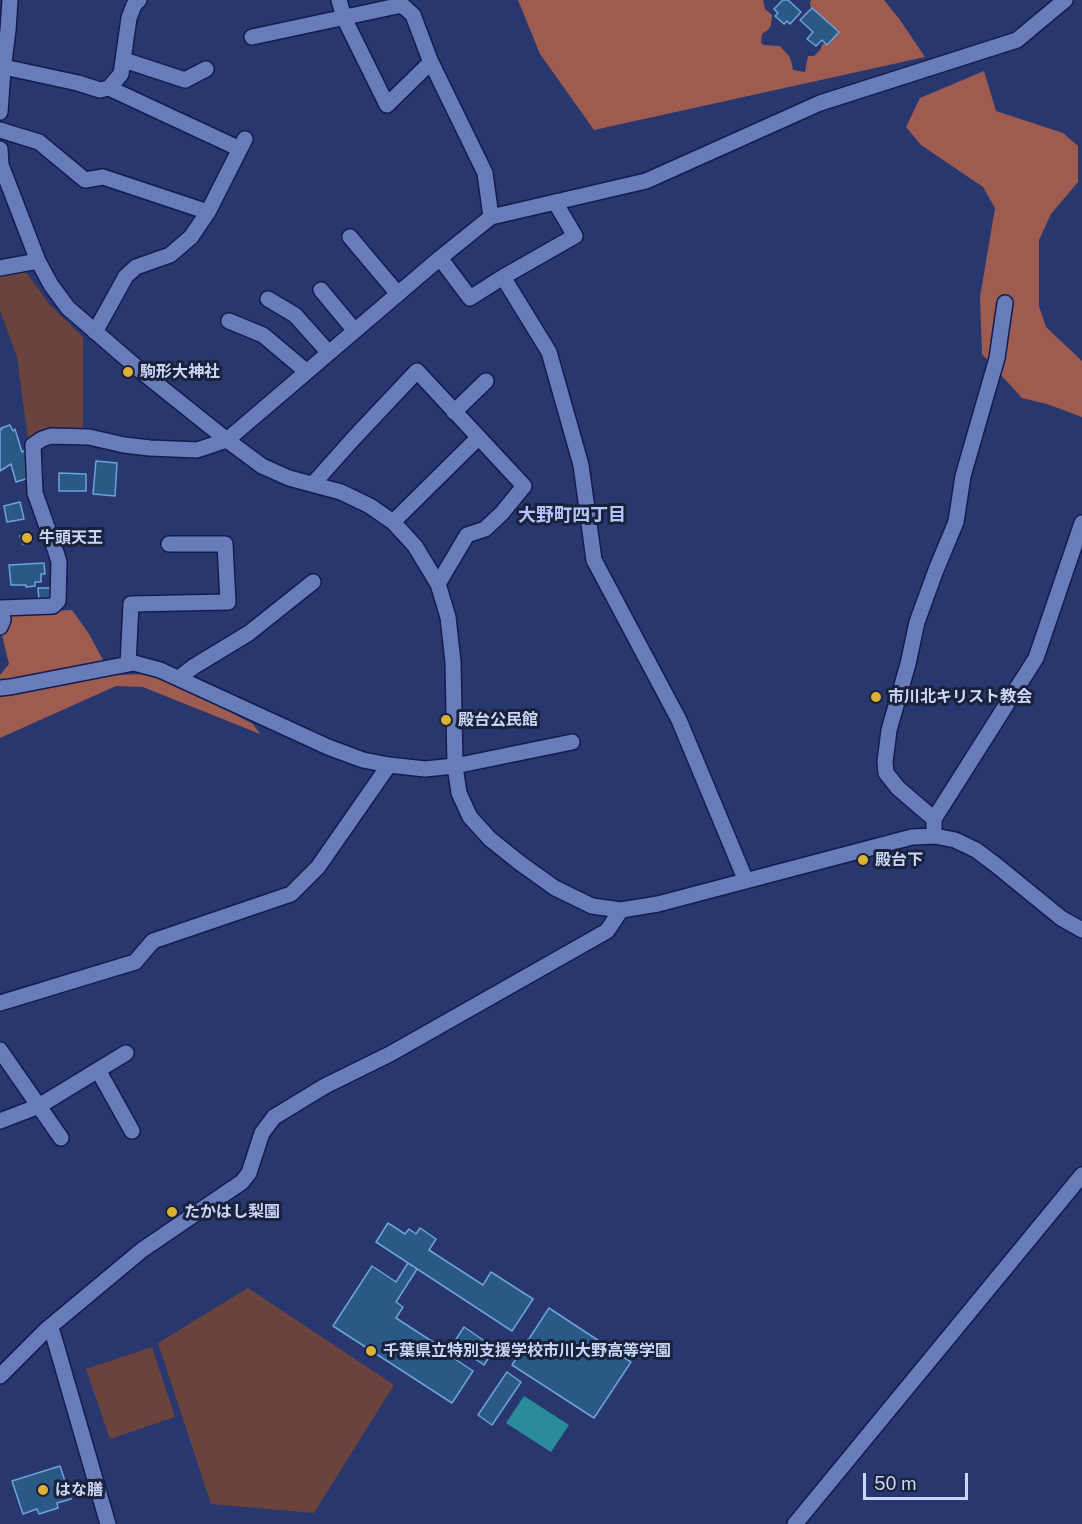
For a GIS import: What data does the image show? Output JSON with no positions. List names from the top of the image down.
{
  "districts": ["大野町四丁目"],
  "places": [
    "駒形大神社",
    "牛頭天王",
    "市川北キリスト教会",
    "殿台公民館",
    "殿台下",
    "たかはし梨園",
    "千葉県立特別支援学校市川大野高等学園",
    "はな膳"
  ],
  "scale_bar": "50 m"
}
